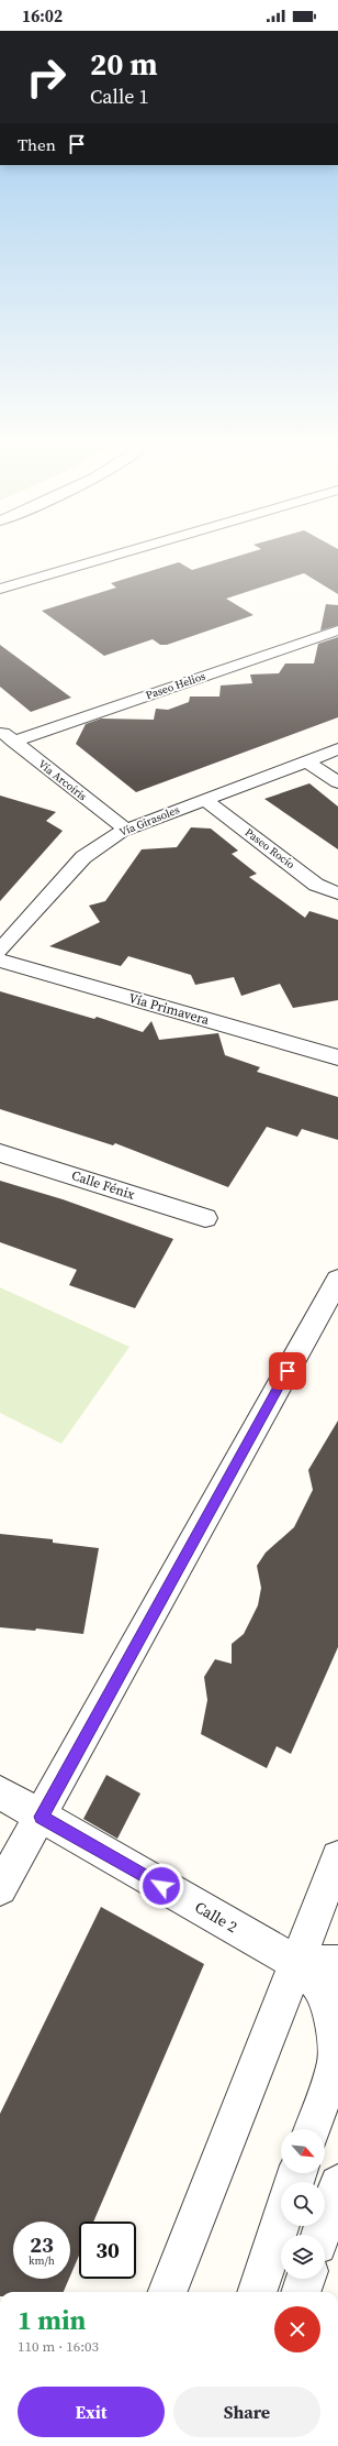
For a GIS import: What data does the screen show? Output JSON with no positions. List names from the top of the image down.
{
  "streets": {
    "street": [
      "Paseo Helios",
      "Vía Arcoíris",
      "Vía Girasoles",
      "Paseo Rocío",
      "Vía Primavera",
      "Calle Fénix",
      "Calle 2"
    ]
  },
  "crossings": [
    ["Paseo Helios", "Vía Arcoíris"],
    ["Vía Arcoíris", "Vía Girasoles"],
    ["Vía Girasoles", "Paseo Rocío"]
  ],
  "north": "bottom right",
  "page": {
    "status": "16:02",
    "turn": ["20 m", "Calle 1"],
    "then": "Then",
    "speed": "23 km/h",
    "limit": "30",
    "heading": ["1 min", "110 m · 16:03"],
    "buttons": ["Exit", "Share"]
  }
}
